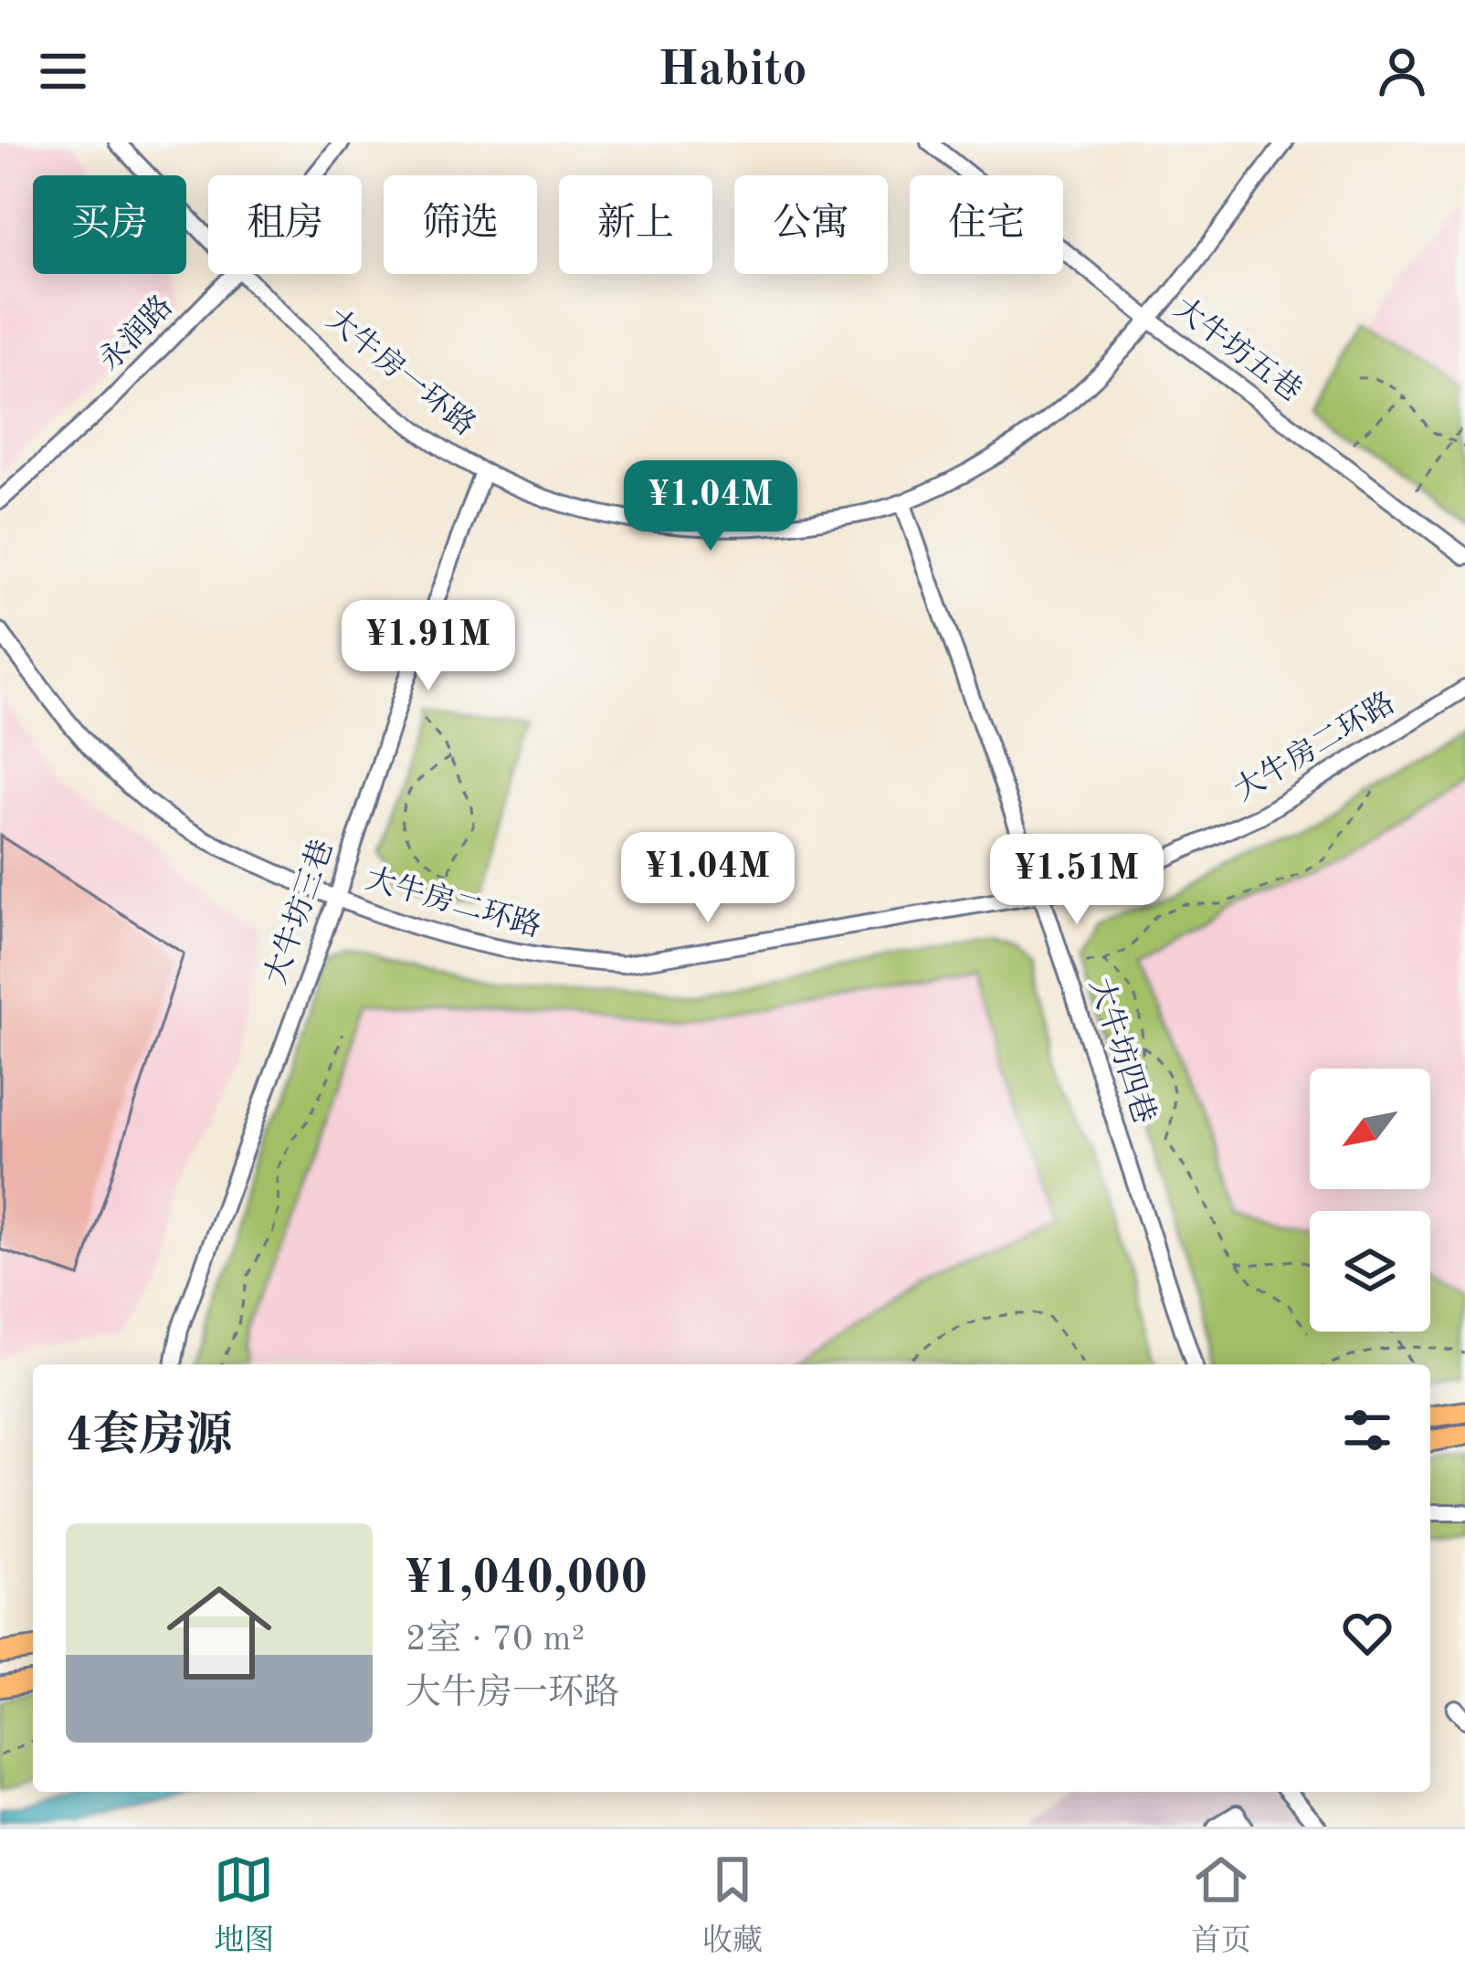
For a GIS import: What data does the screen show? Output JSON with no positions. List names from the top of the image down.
{
  "streets": {
    "street": [
      "永润路",
      "大牛坊五巷",
      "大牛房一环路",
      "大牛房二环路",
      "大牛坊三巷",
      "大牛坊四巷"
    ]
  },
  "crossings": [
    ["大牛坊五巷", "大牛房一环路"],
    ["大牛房一环路", "大牛坊三巷"],
    ["大牛房一环路", "大牛坊四巷"],
    ["大牛房二环路", "大牛坊三巷"],
    ["大牛房二环路", "大牛坊四巷"]
  ],
  "north": "bottom left",
  "page": {
    "header": "Habito",
    "chip": [
      "买房",
      "租房",
      "筛选",
      "新上",
      "公寓",
      "住宅"
    ],
    "price": [
      "¥1.04M",
      "¥1.91M",
      "¥1.04M",
      "¥1.51M"
    ],
    "heading": "4套房源",
    "list": [
      {
        "name": "¥1,040,000",
        "note": "2室 · 70 m² · 大牛房一环路"
      }
    ],
    "tabs": ["地图", "收藏", "首页"]
  }
}
